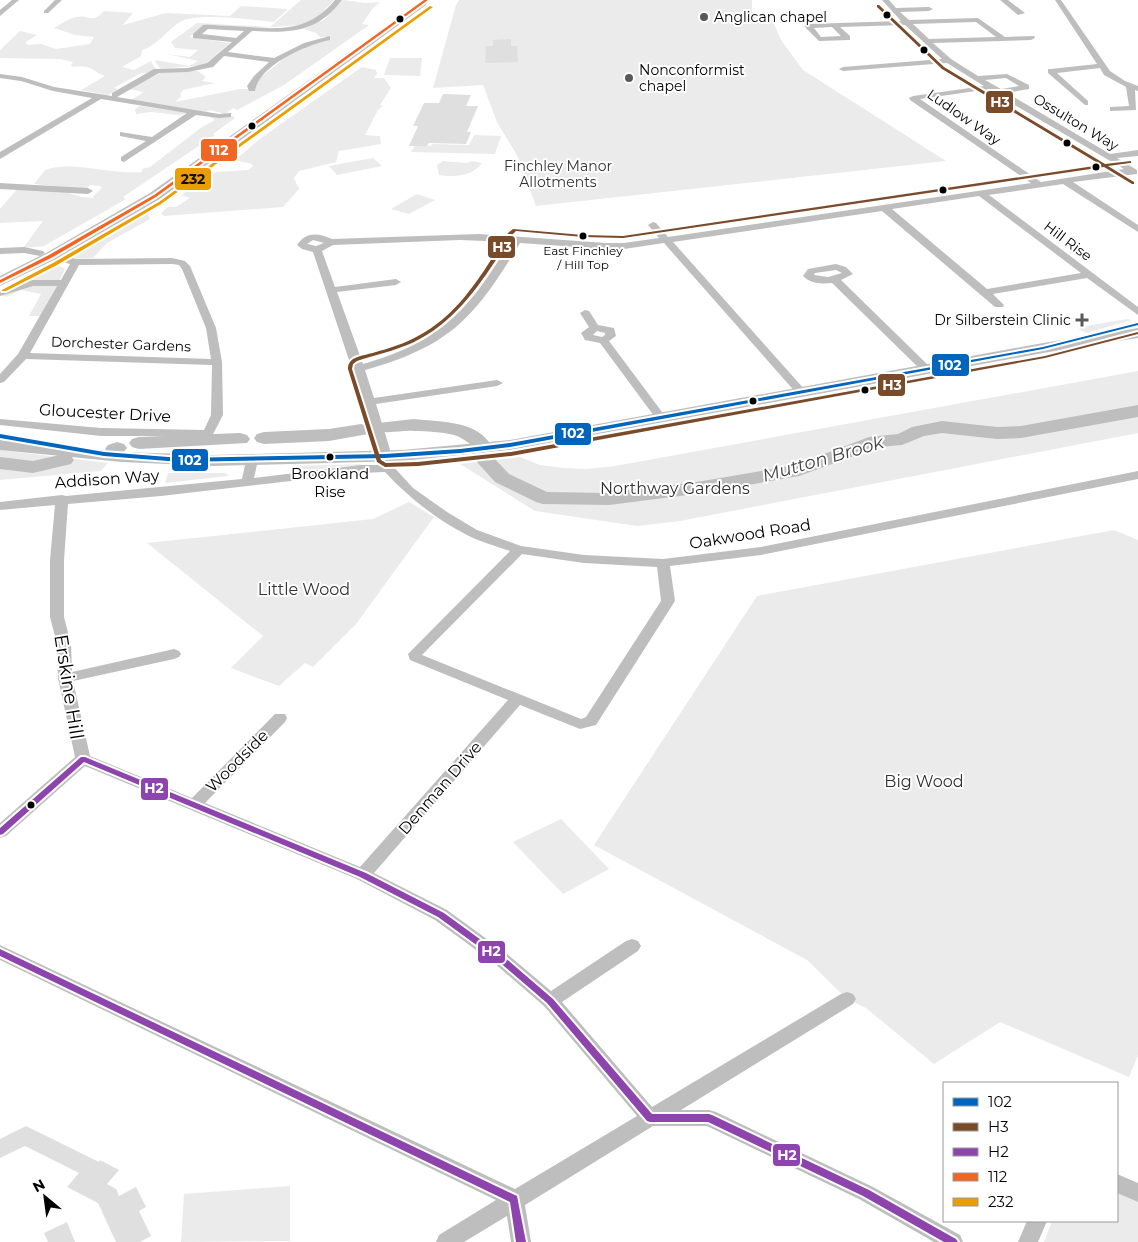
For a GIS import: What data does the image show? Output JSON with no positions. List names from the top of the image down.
{
  "streets": {
    "street": [
      "Ludlow Way",
      "Ossulton Way",
      "Hill Rise",
      "Dorchester Gardens",
      "Gloucester Drive",
      "Addison Way",
      "Oakwood Road",
      "Erskine Hill",
      "Woodside",
      "Denman Drive"
    ]
  },
  "crossings": [
    ["Ludlow Way", "Ossulton Way"],
    ["Dorchester Gardens", "Gloucester Drive"],
    ["Addison Way", "Oakwood Road"],
    ["Addison Way", "Erskine Hill"],
    ["Erskine Hill", "Woodside"],
    ["Erskine Hill", "Denman Drive"]
  ],
  "water": ["Mutton Brook"],
  "parks": [
    "Finchley Manor Allotments",
    "Northway Gardens",
    "Little Wood",
    "Big Wood"
  ],
  "places": {
    "other": [
      "Anglican chapel",
      "Nonconformist chapel",
      "East Finchley / Hill Top",
      "Brookland Rise"
    ],
    "health": ["Dr Silberstein Clinic"]
  },
  "lines": [
    "transit line 112",
    "transit line H3",
    "transit line 232",
    "transit line 102",
    "transit line H2"
  ],
  "legend": [
    "102",
    "H3",
    "H2",
    "112",
    "232"
  ],
  "north": "top left"
}
